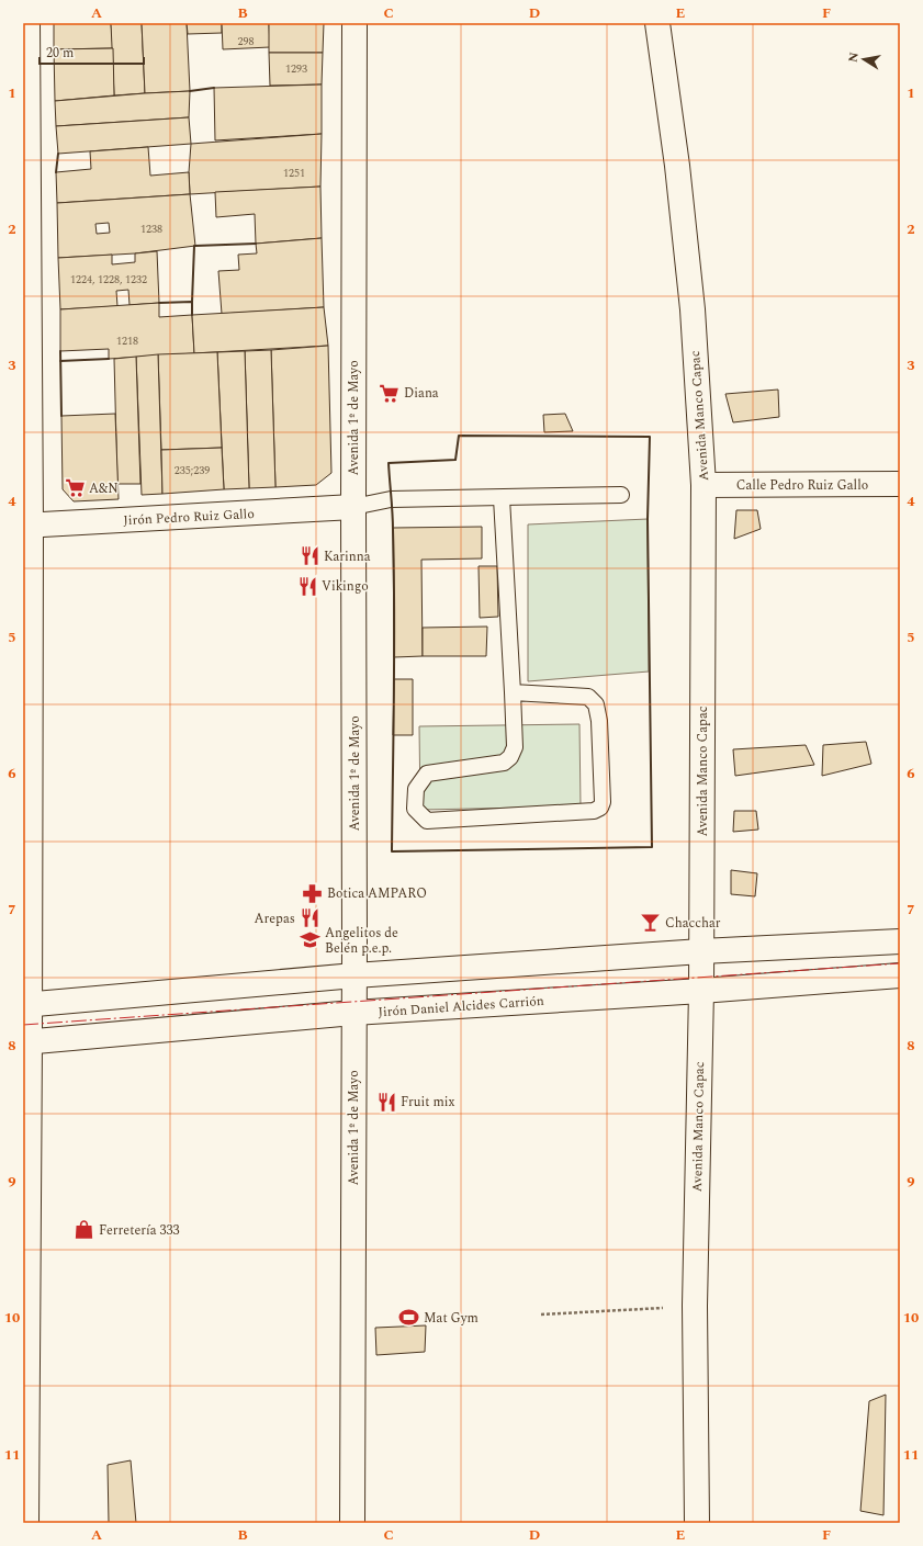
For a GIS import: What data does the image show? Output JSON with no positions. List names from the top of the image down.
{
  "streets": {
    "street": [
      "Avenida Manco Capac",
      "Avenida 1º de Mayo",
      "Calle Pedro Ruiz Gallo",
      "Jirón Pedro Ruiz Gallo",
      "Jirón Daniel Alcides Carrión"
    ]
  },
  "crossings": [
    ["Avenida Manco Capac", "Calle Pedro Ruiz Gallo"],
    ["Avenida Manco Capac", "Jirón Daniel Alcides Carrión"],
    ["Avenida 1º de Mayo", "Jirón Pedro Ruiz Gallo"],
    ["Avenida 1º de Mayo", "Jirón Daniel Alcides Carrión"]
  ],
  "places": {
    "supermarket": ["Diana", "A&N"],
    "restaurant": [
      "Karinna",
      "Vikingo",
      "Arepas",
      "Fruit mix"
    ],
    "pharmacy": ["Botica AMPARO"],
    "bar": ["Chacchar"],
    "school or university": ["Angelitos de Belén p.e.p."],
    "shop": ["Ferretería 333"],
    "sports": ["Mat Gym"]
  },
  "house_numbers": [
    "298",
    "1293",
    "1251",
    "1238",
    "1224, 1228, 1232",
    "1218",
    "235;239"
  ],
  "scale_bar": "20 m",
  "north": "left",
  "grid": {
    "columns": [
      "A",
      "B",
      "C",
      "D",
      "E",
      "F"
    ],
    "rows": [
      "1",
      "2",
      "3",
      "4",
      "5",
      "6",
      "7",
      "8",
      "9",
      "10",
      "11"
    ]
  }
}
